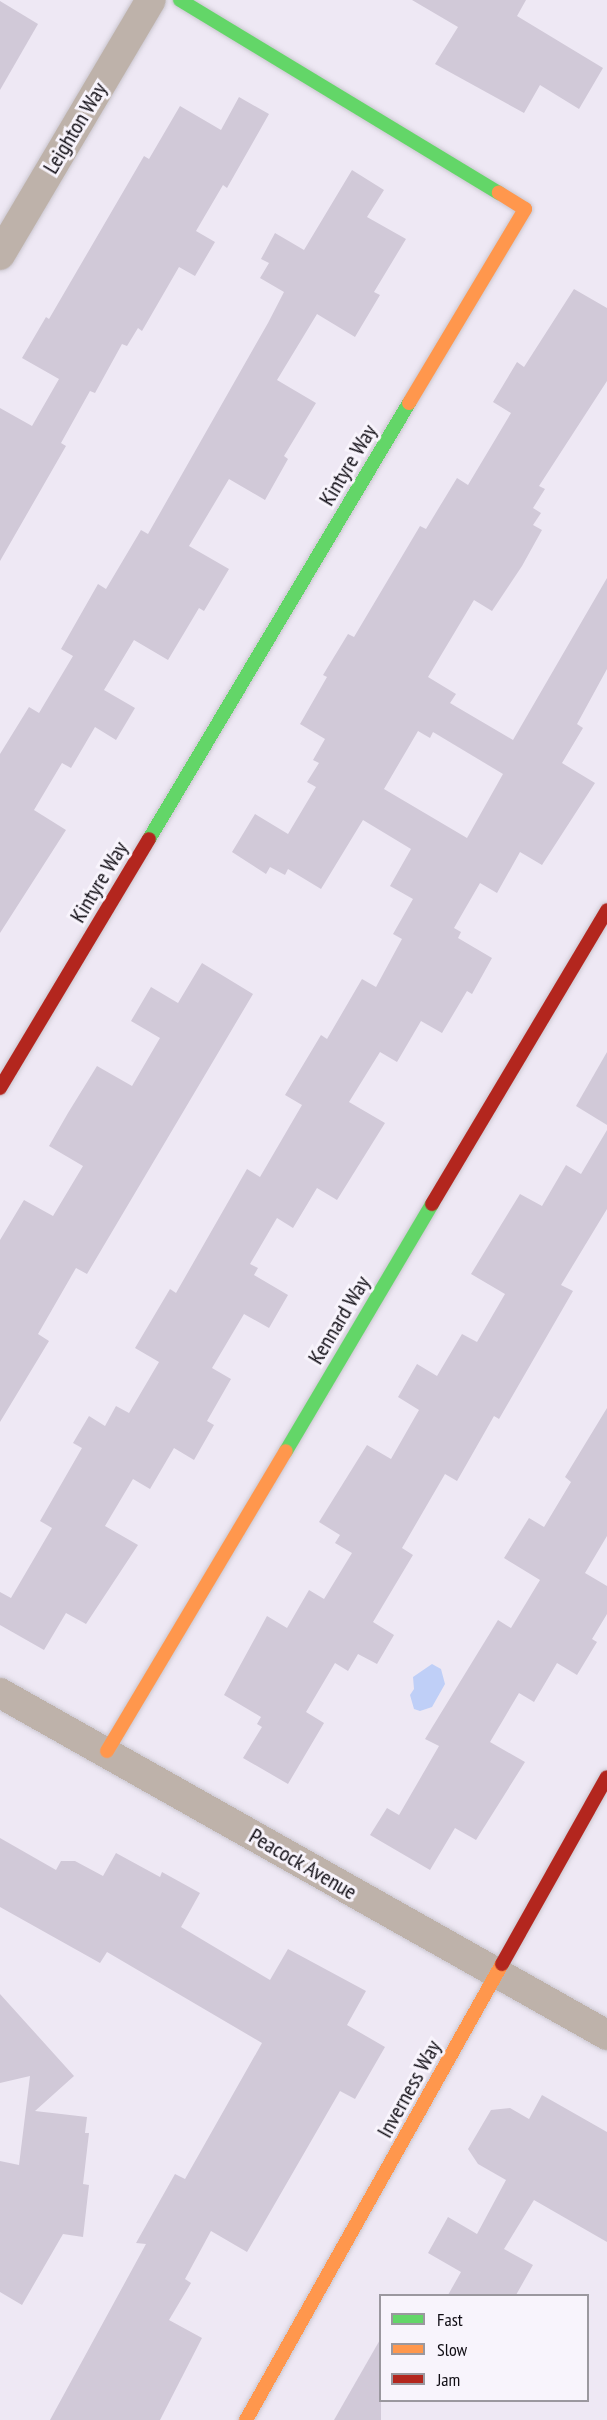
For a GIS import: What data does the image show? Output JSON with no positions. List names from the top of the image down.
{
  "streets": {
    "street": [
      "Leighton Way",
      "Kintyre Way",
      "Kennard Way",
      "Peacock Avenue",
      "Inverness Way"
    ]
  },
  "crossings": [
    ["Kennard Way", "Peacock Avenue"],
    ["Peacock Avenue", "Inverness Way"]
  ],
  "legend": ["Fast", "Slow", "Jam"]
}
